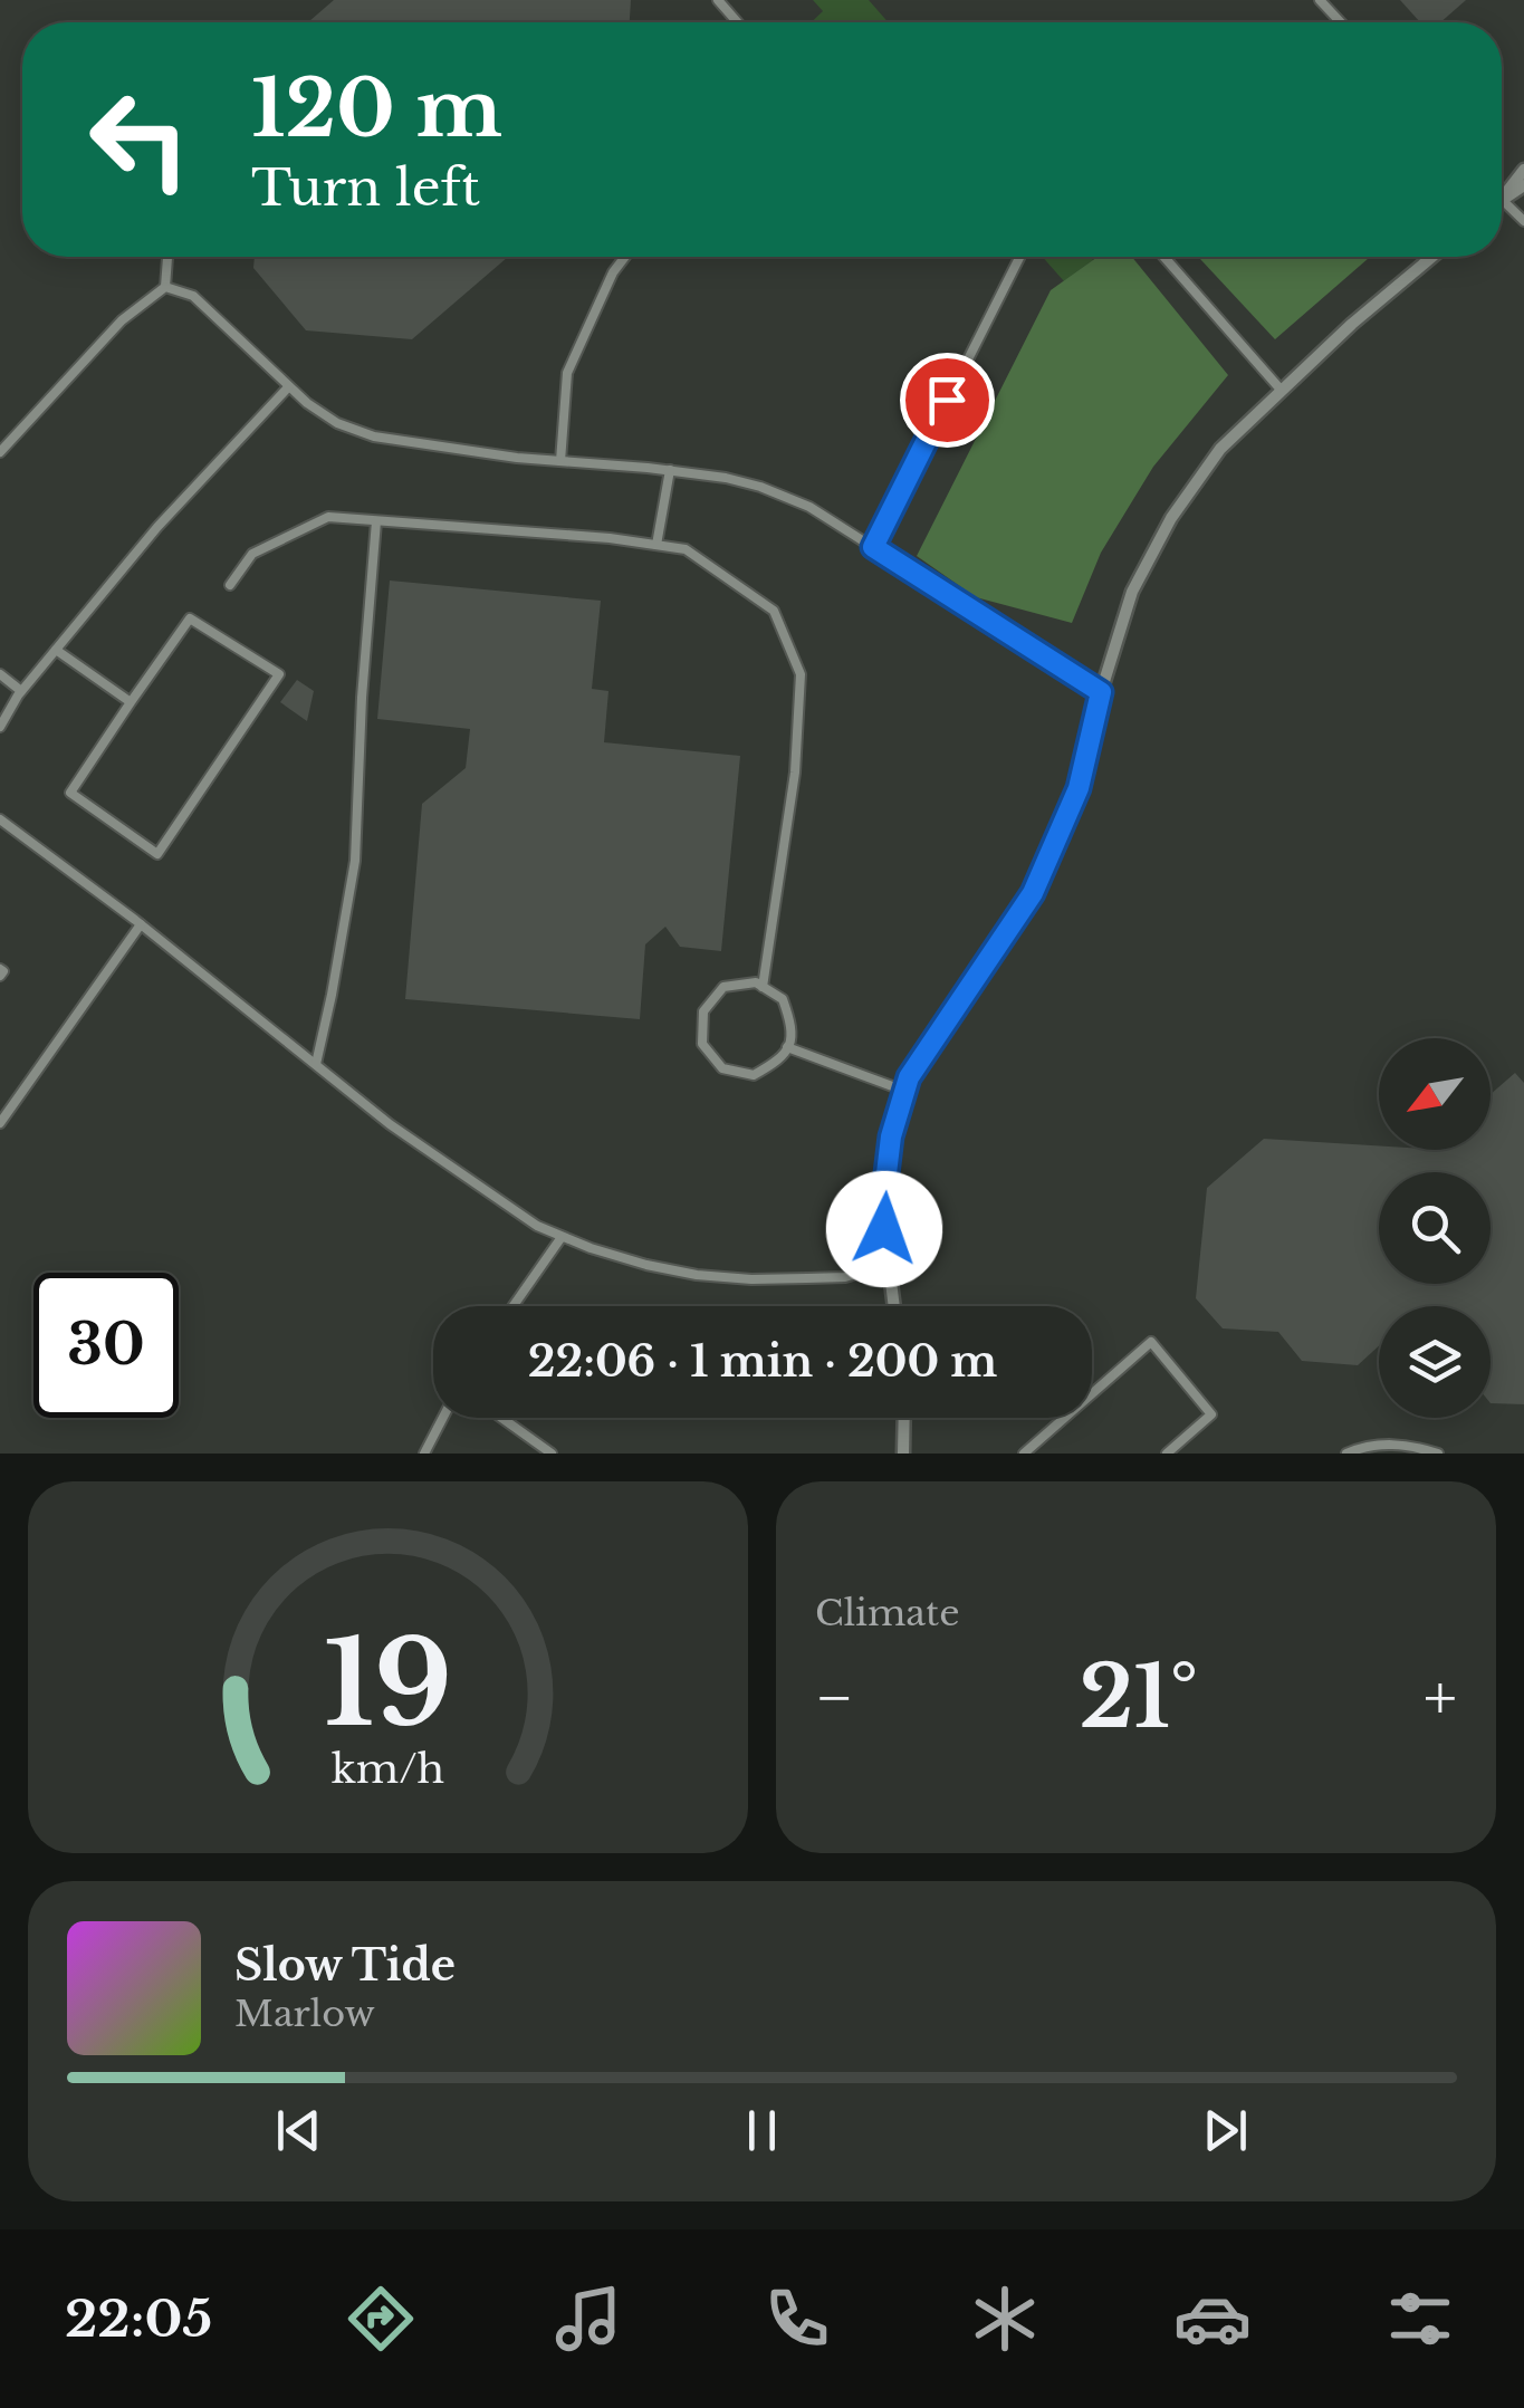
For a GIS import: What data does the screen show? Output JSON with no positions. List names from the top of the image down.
{
  "north": "bottom left",
  "page": {
    "turn": ["120 m", "Turn left"],
    "limit": "30",
    "trip": "22:06 · 1 min · 200 m",
    "tile": "Climate",
    "heat": ["−", "21°", "+"],
    "song": ["Slow Tide", "Marlow"],
    "tabs": "22:05",
    "gauge": ["19", "km/h"]
  }
}
